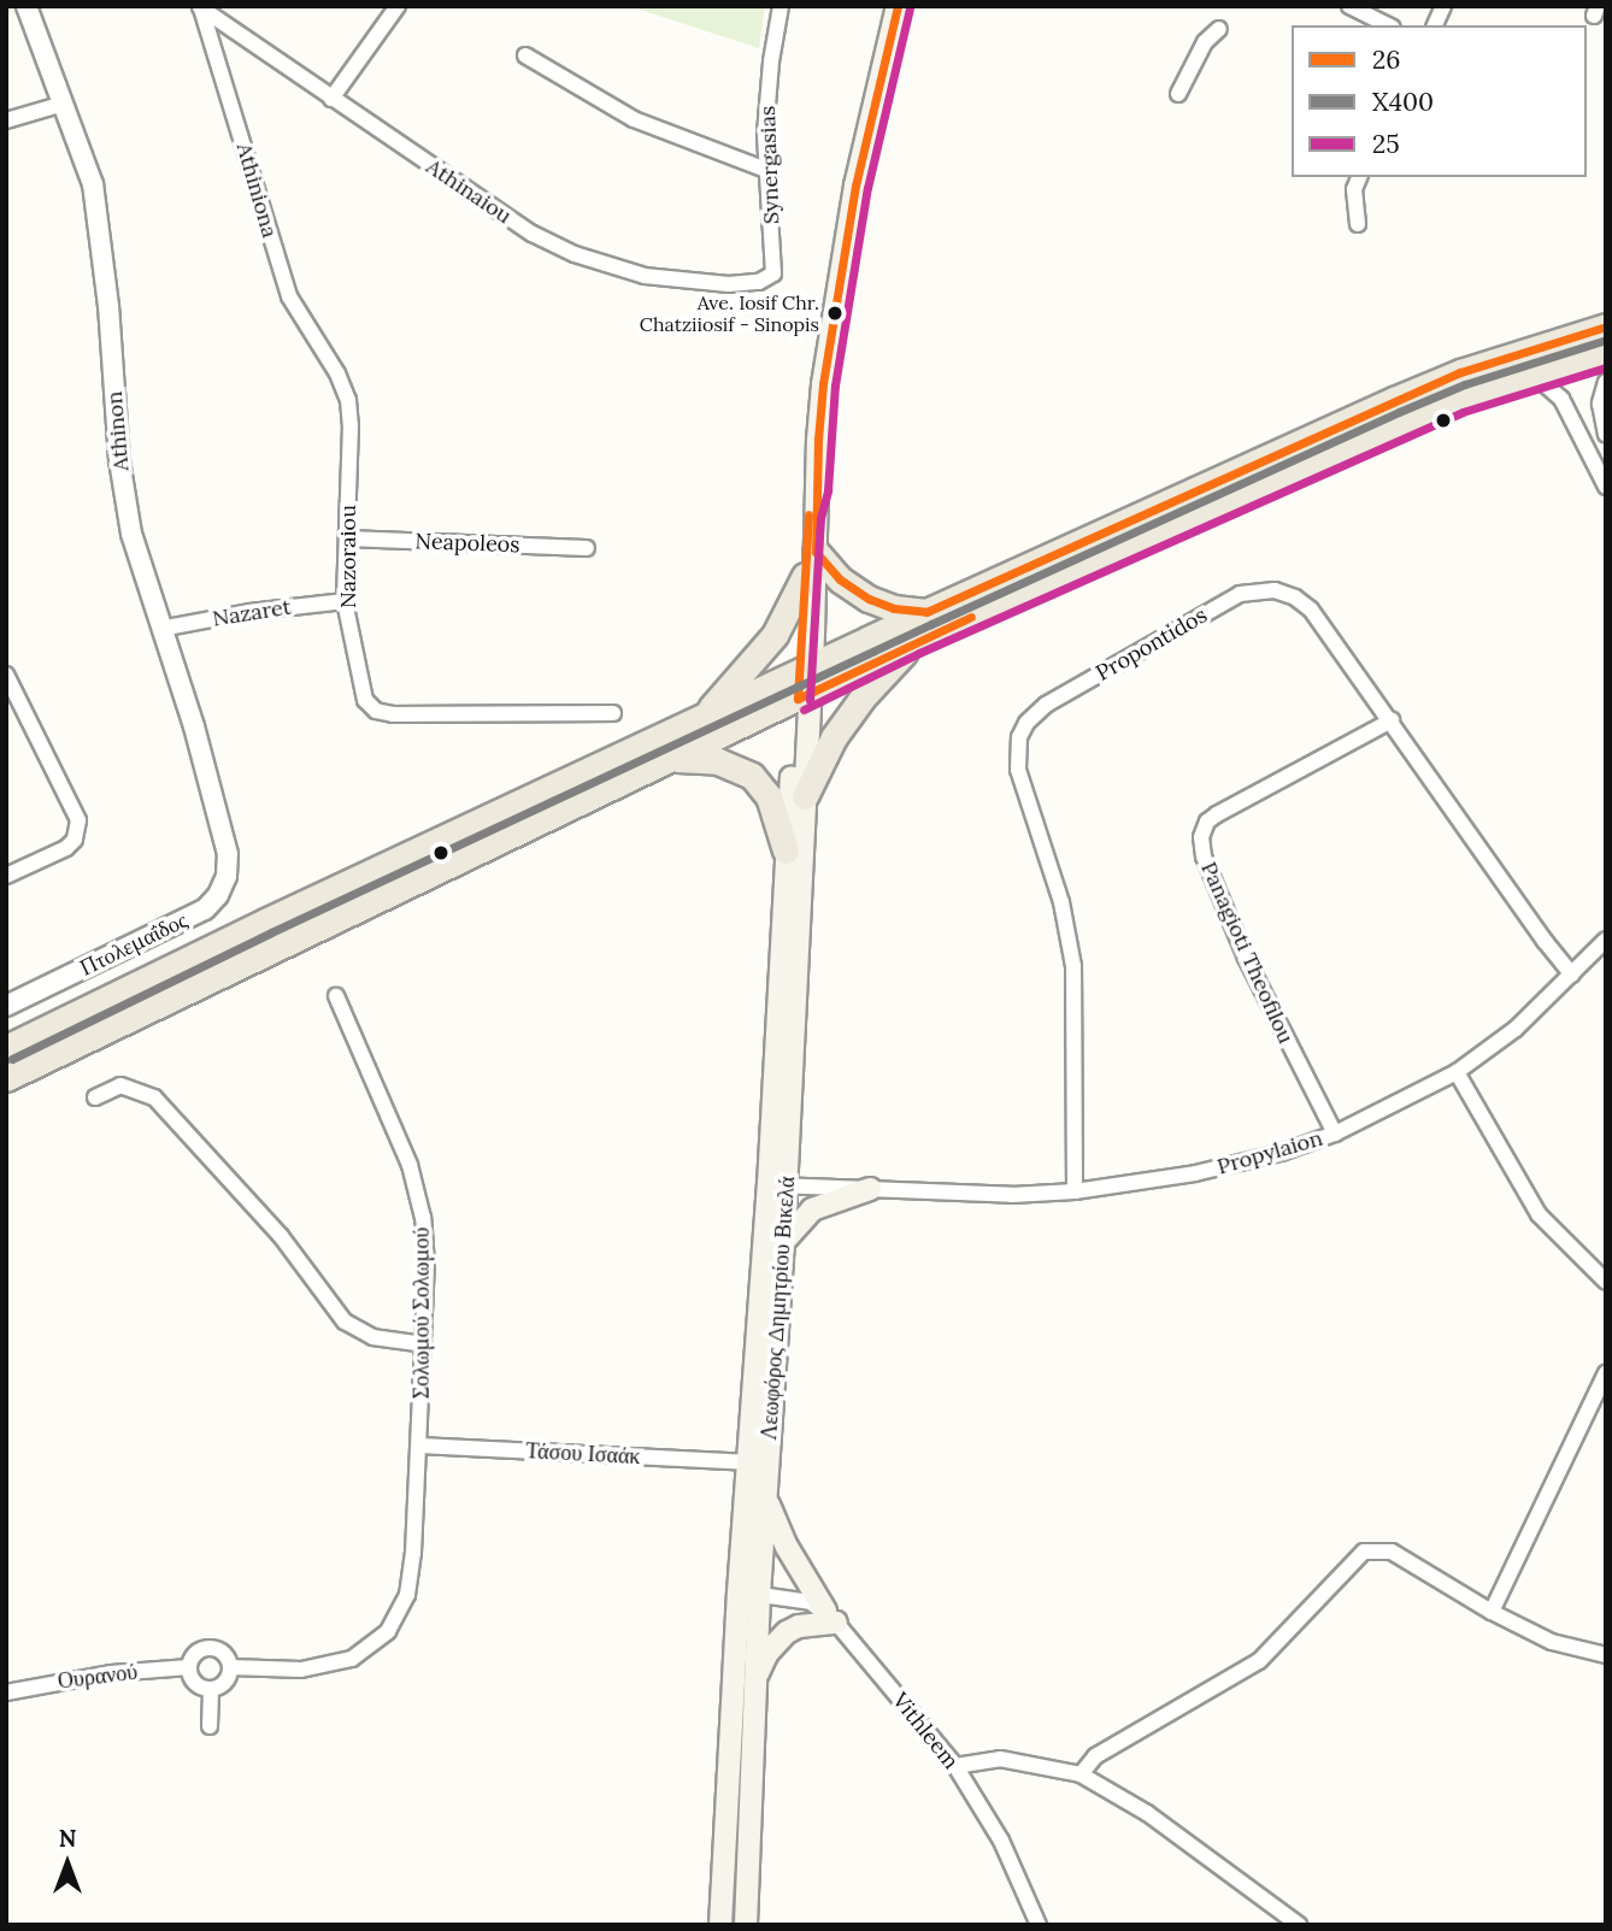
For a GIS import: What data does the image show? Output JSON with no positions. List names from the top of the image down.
{
  "streets": {
    "main road": ["Λεωφόρος Δημητρίου Βικελά"],
    "street": [
      "Synergasias",
      "Athiniona",
      "Athinaiou",
      "Athinon",
      "Neapoleos",
      "Nazoraiou",
      "Nazaret",
      "Propontidos",
      "Πτολεμαΐδος",
      "Panagioti Theofilou",
      "Propylaion",
      "Σολωμού Σολωμού",
      "Τάσου Ισαάκ",
      "Ουρανού",
      "Vithleem"
    ]
  },
  "crossings": [
    ["Synergasias", "Athinaiou"],
    ["Athiniona", "Athinaiou"],
    ["Athiniona", "Nazoraiou"],
    ["Athinon", "Nazaret"],
    ["Athinon", "Πτολεμαΐδος"],
    ["Neapoleos", "Nazoraiou"],
    ["Nazoraiou", "Nazaret"],
    ["Propontidos", "Panagioti Theofilou"],
    ["Propontidos", "Propylaion"],
    ["Panagioti Theofilou", "Propylaion"],
    ["Propylaion", "Λεωφόρος Δημητρίου Βικελά"],
    ["Λεωφόρος Δημητρίου Βικελά", "Τάσου Ισαάκ"],
    ["Σολωμού Σολωμού", "Τάσου Ισαάκ"],
    ["Σολωμού Σολωμού", "Ουρανού"]
  ],
  "places": ["Ave. Iosif Chr. Chatziiosif - Sinopis"],
  "lines": ["transit line 26", "transit line 25", "transit line X400"],
  "legend": ["26", "X400", "25"],
  "north": "top"
}
